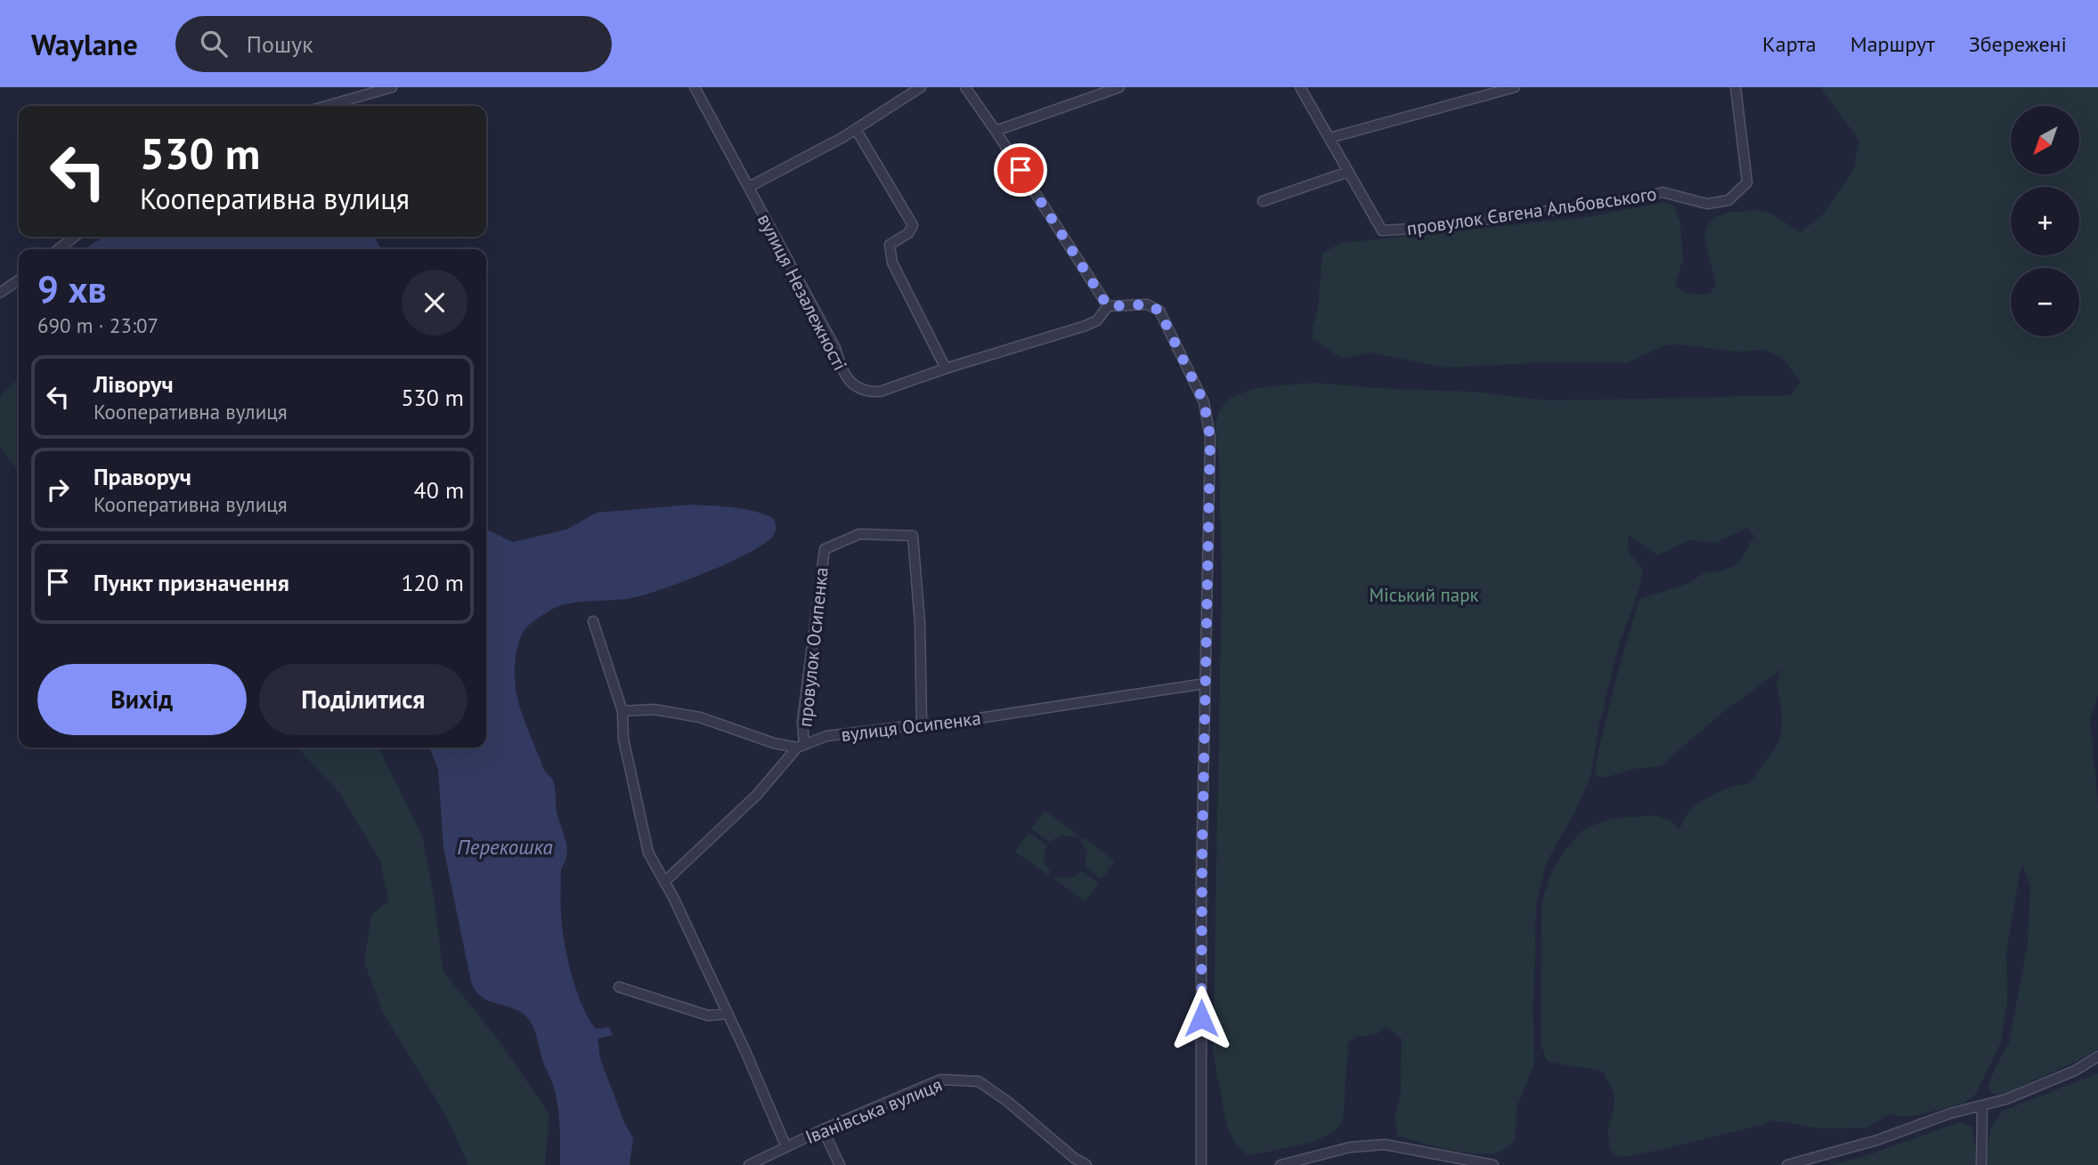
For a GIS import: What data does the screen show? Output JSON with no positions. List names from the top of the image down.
{
  "streets": {
    "street": [
      "провулок Євгена Альбовського",
      "вулиця Незалежності",
      "провулок Осипенка",
      "вулиця Осипенка",
      "Іванівська вулиця"
    ]
  },
  "crossings": [
    ["провулок Осипенка", "вулиця Осипенка"]
  ],
  "water": ["Перекошка"],
  "parks": ["Міський парк"],
  "north": "bottom left",
  "page": {
    "header": "Waylane",
    "search": "Пошук",
    "nav": ["Карта", "Маршрут", "Збережені"],
    "map_buttons": ["+", "−"],
    "turn": ["530 m", "Кооперативна вулиця"],
    "heading": ["9 хв", "690 m · 23:07"],
    "list": [
      {
        "name": "Ліворуч",
        "note": "Кооперативна вулиця",
        "value": "530 m"
      },
      {
        "name": "Праворуч",
        "note": "Кооперативна вулиця",
        "value": "40 m"
      },
      {
        "name": "Пункт призначення",
        "value": "120 m"
      }
    ],
    "buttons": ["Вихід", "Поділитися"]
  }
}
